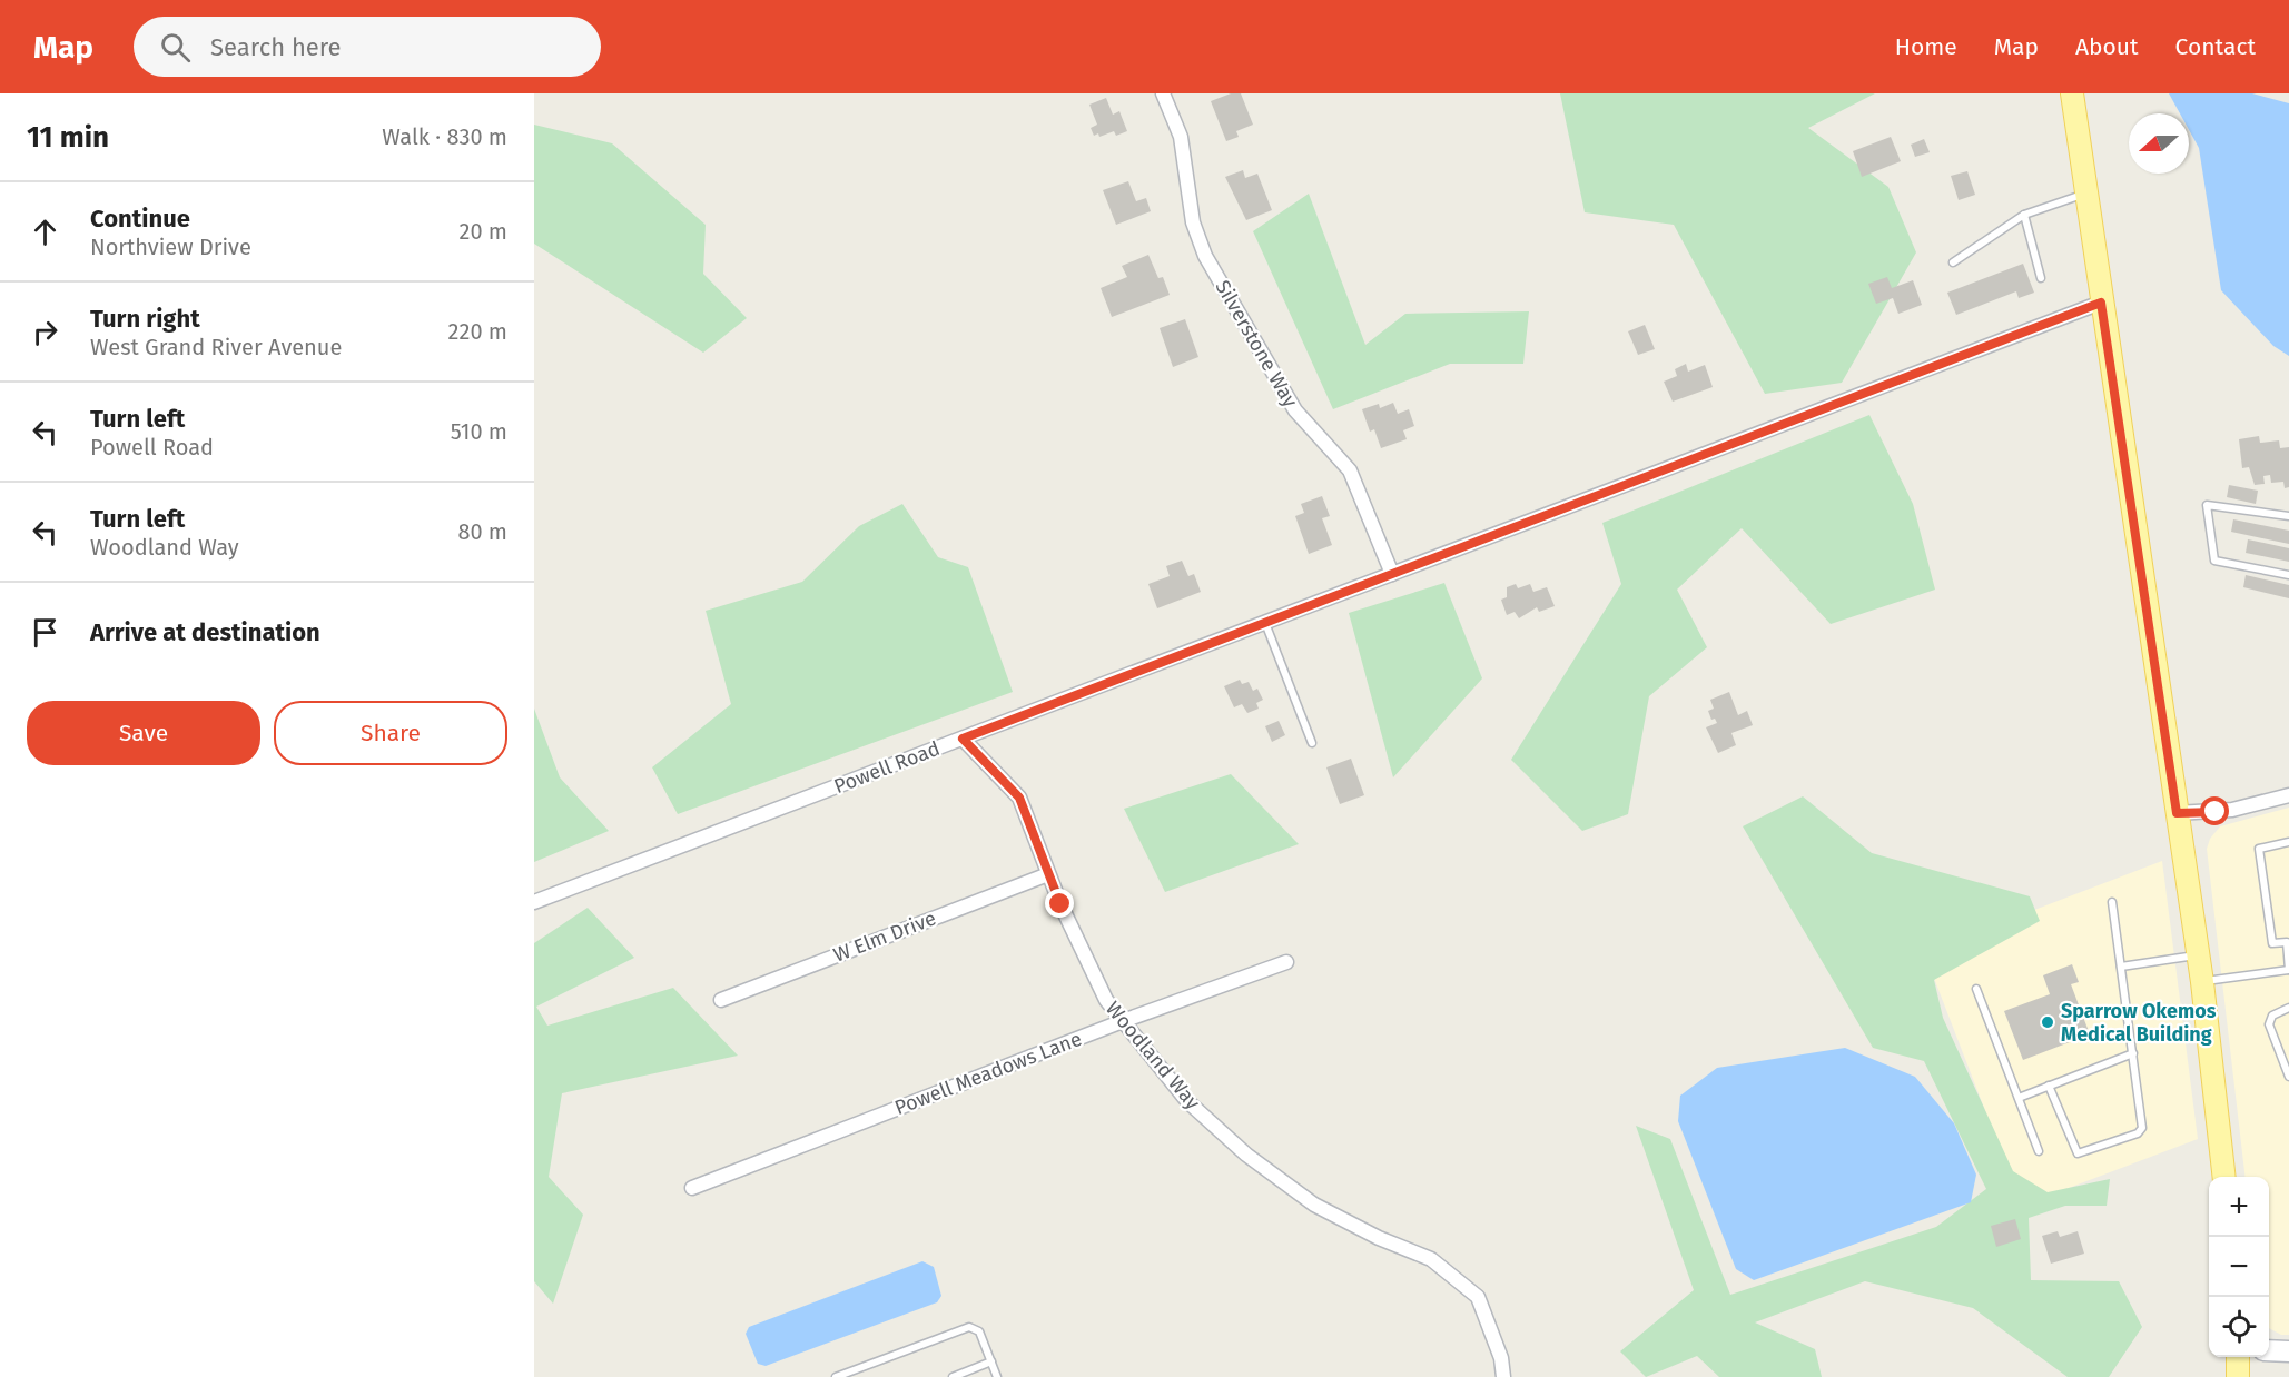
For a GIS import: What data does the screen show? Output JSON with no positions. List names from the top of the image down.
{
  "streets": {
    "street": [
      "Silverstone Way",
      "Powell Road",
      "W Elm Drive",
      "Woodland Way",
      "Powell Meadows Lane"
    ]
  },
  "crossings": [
    ["Silverstone Way", "Powell Road"],
    ["Powell Road", "Woodland Way"],
    ["W Elm Drive", "Woodland Way"],
    ["Woodland Way", "Powell Meadows Lane"]
  ],
  "places": ["Sparrow Okemos Medical Building"],
  "north": "left",
  "page": {
    "header": "Map",
    "search": "Search here",
    "nav": [
      "Home",
      "Map",
      "About",
      "Contact"
    ],
    "heading": ["11 min", "Walk · 830 m"],
    "list": [
      ["Continue", "Northview Drive", "20 m"],
      ["Turn right", "West Grand River Avenue", "220 m"],
      ["Turn left", "Powell Road", "510 m"],
      ["Turn left", "Woodland Way", "80 m"],
      "Arrive at destination"
    ],
    "buttons": ["Save", "Share"],
    "map_buttons": ["+", "−"]
  }
}
